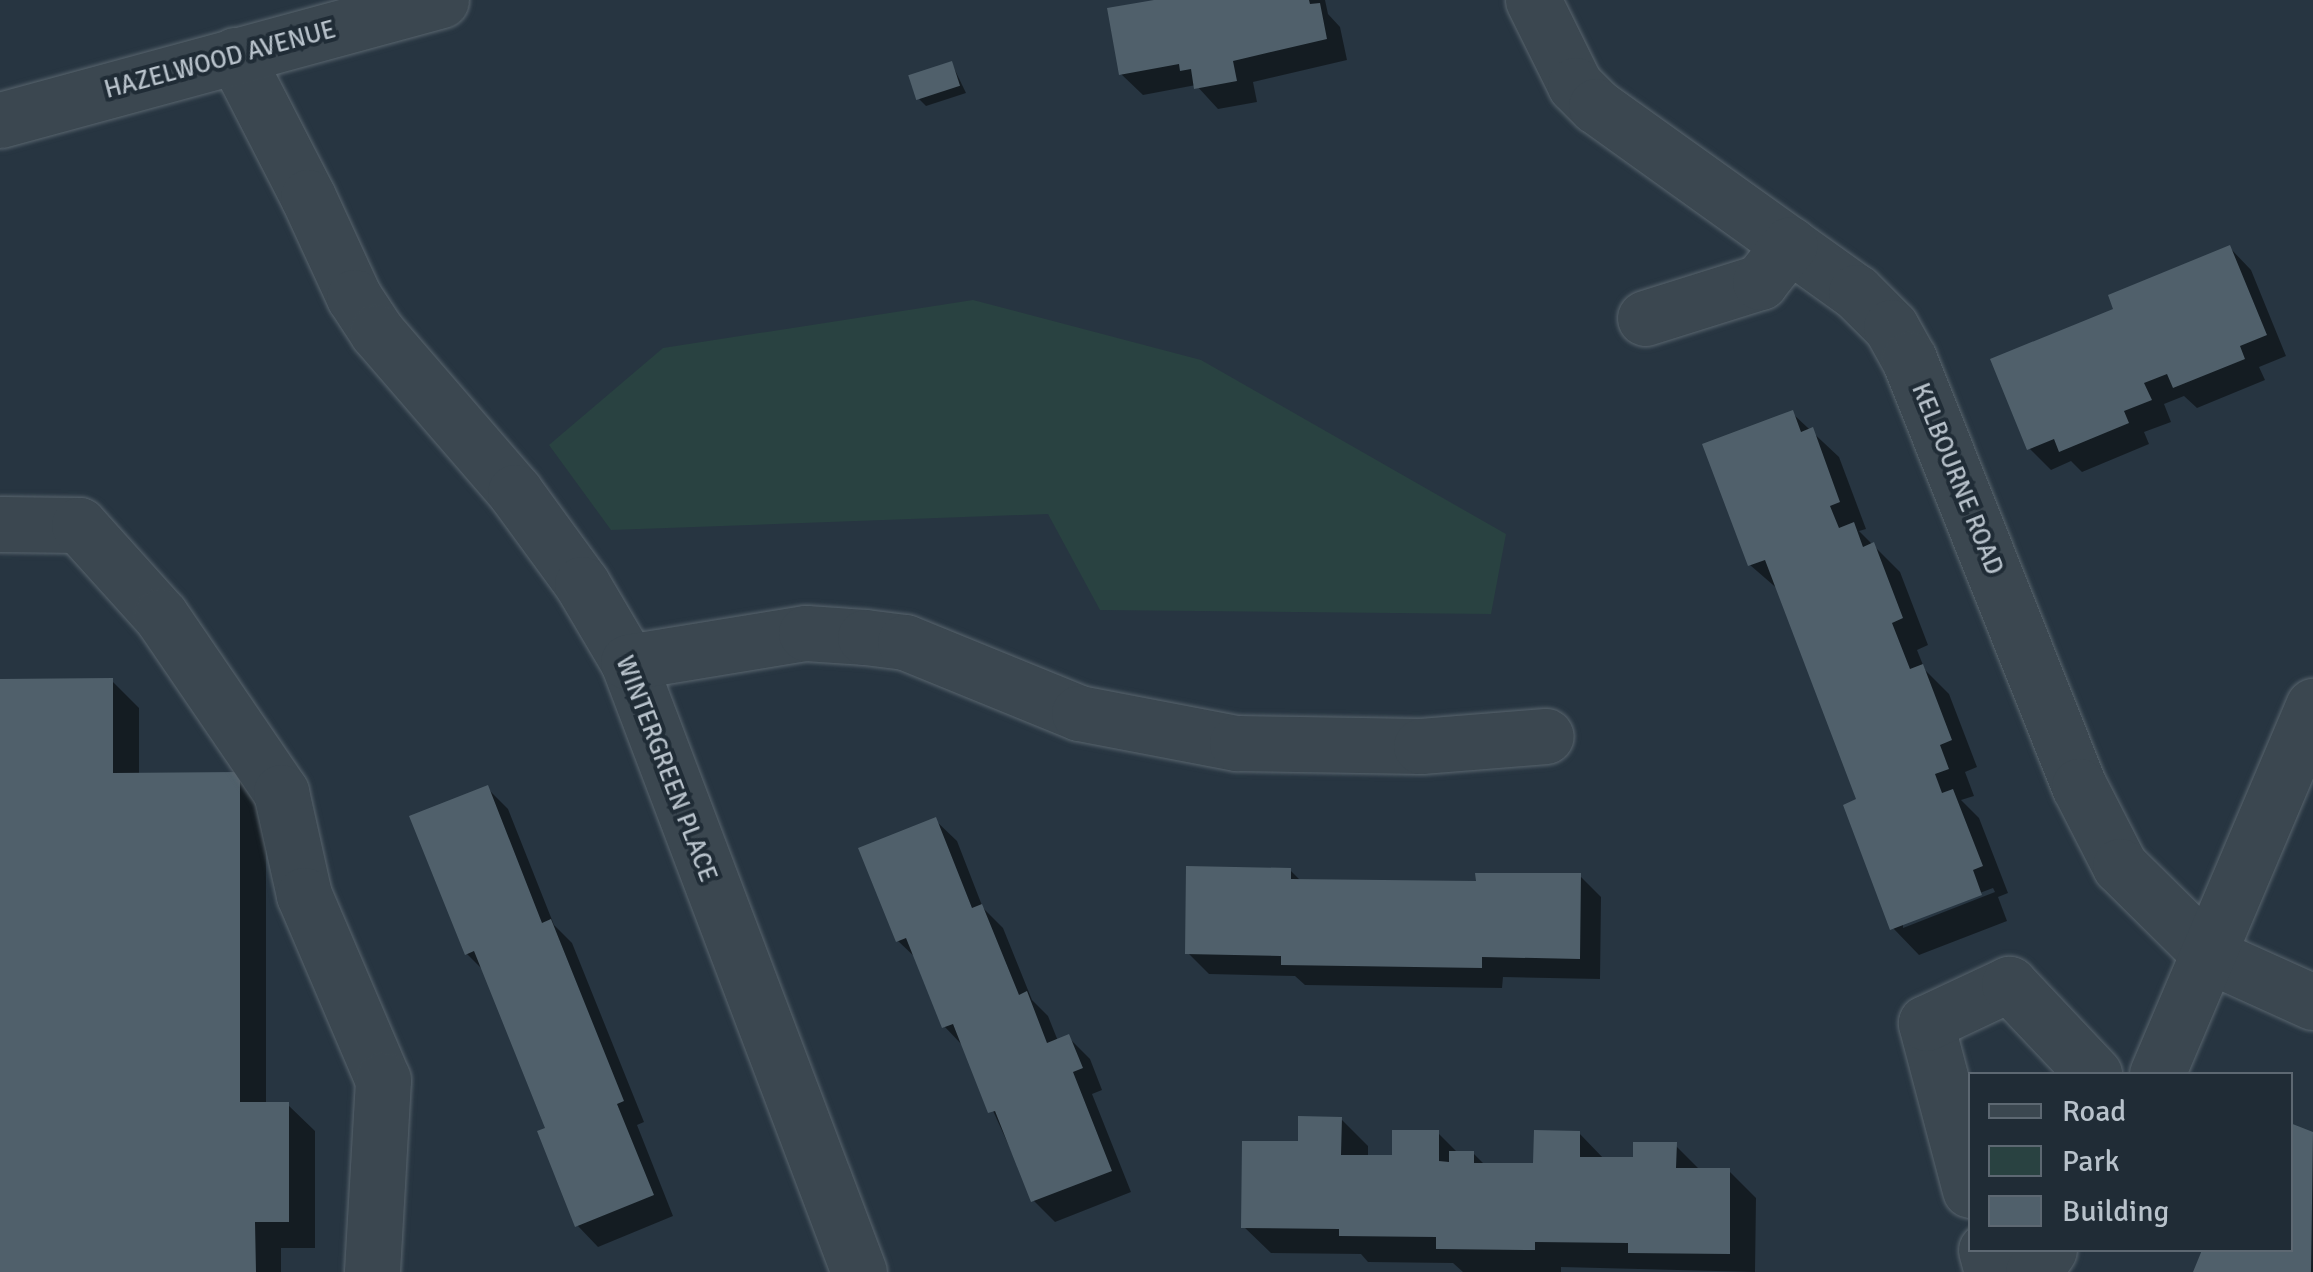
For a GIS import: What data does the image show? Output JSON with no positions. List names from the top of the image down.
{
  "streets": {
    "street": ["HAZELWOOD AVENUE", "KELBOURNE ROAD", "WINTERGREEN PLACE"]
  },
  "crossings": [
    ["HAZELWOOD AVENUE", "WINTERGREEN PLACE"]
  ],
  "legend": ["Road", "Park", "Building"]
}
